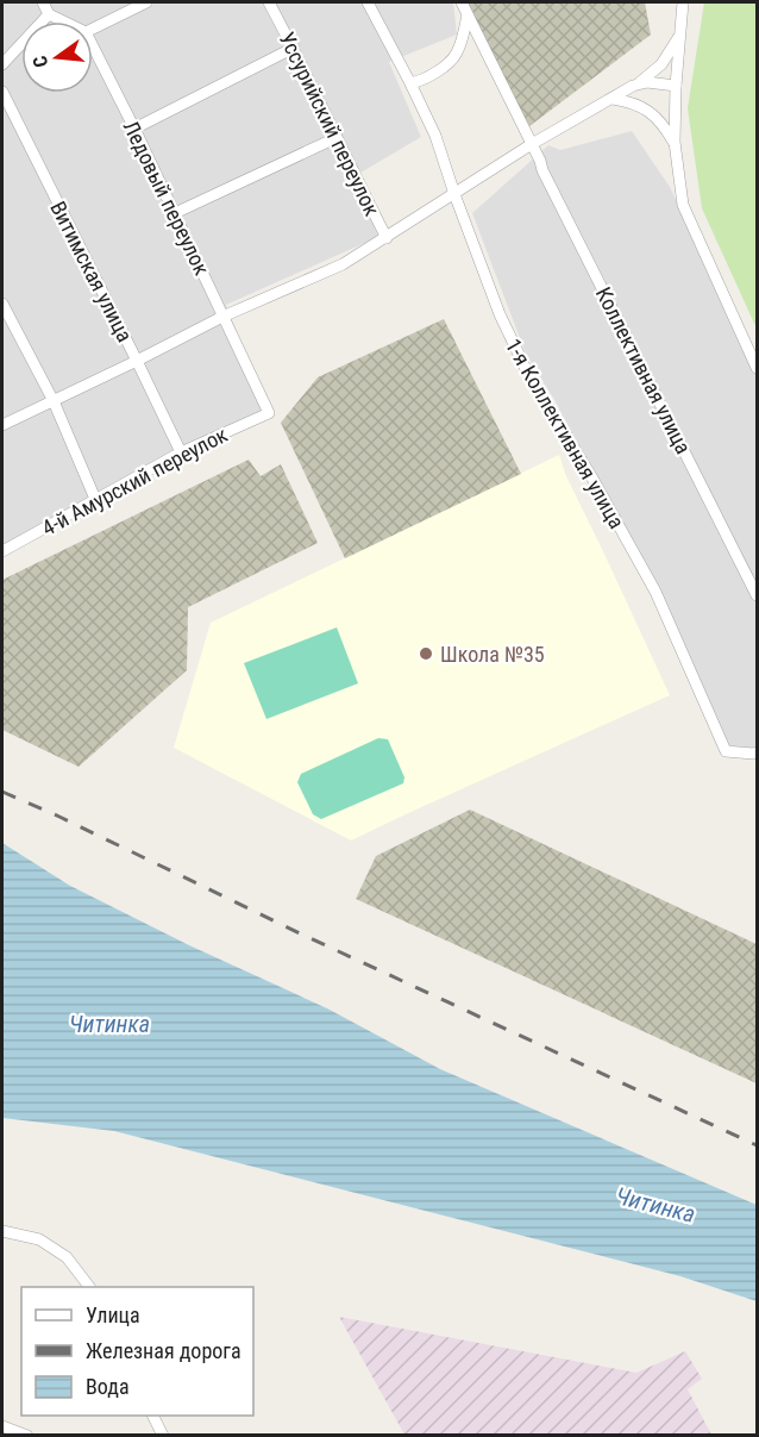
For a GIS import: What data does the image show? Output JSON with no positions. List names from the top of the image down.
{
  "streets": {
    "street": [
      "Уссурийский переулок",
      "Ледовый переулок",
      "Витимская улица",
      "Коллективная улица",
      "1-я Коллективная улица",
      "4-й Амурский переулок"
    ]
  },
  "crossings": [
    ["Уссурийский переулок", "Ледовый переулок"],
    ["Уссурийский переулок", "Витимская улица"],
    ["Ледовый переулок", "4-й Амурский переулок"],
    ["Витимская улица", "4-й Амурский переулок"]
  ],
  "water": ["Читинка"],
  "places": ["Школа №35"],
  "legend": ["Улица", "Железная дорога", "Вода"],
  "north": "left"
}
